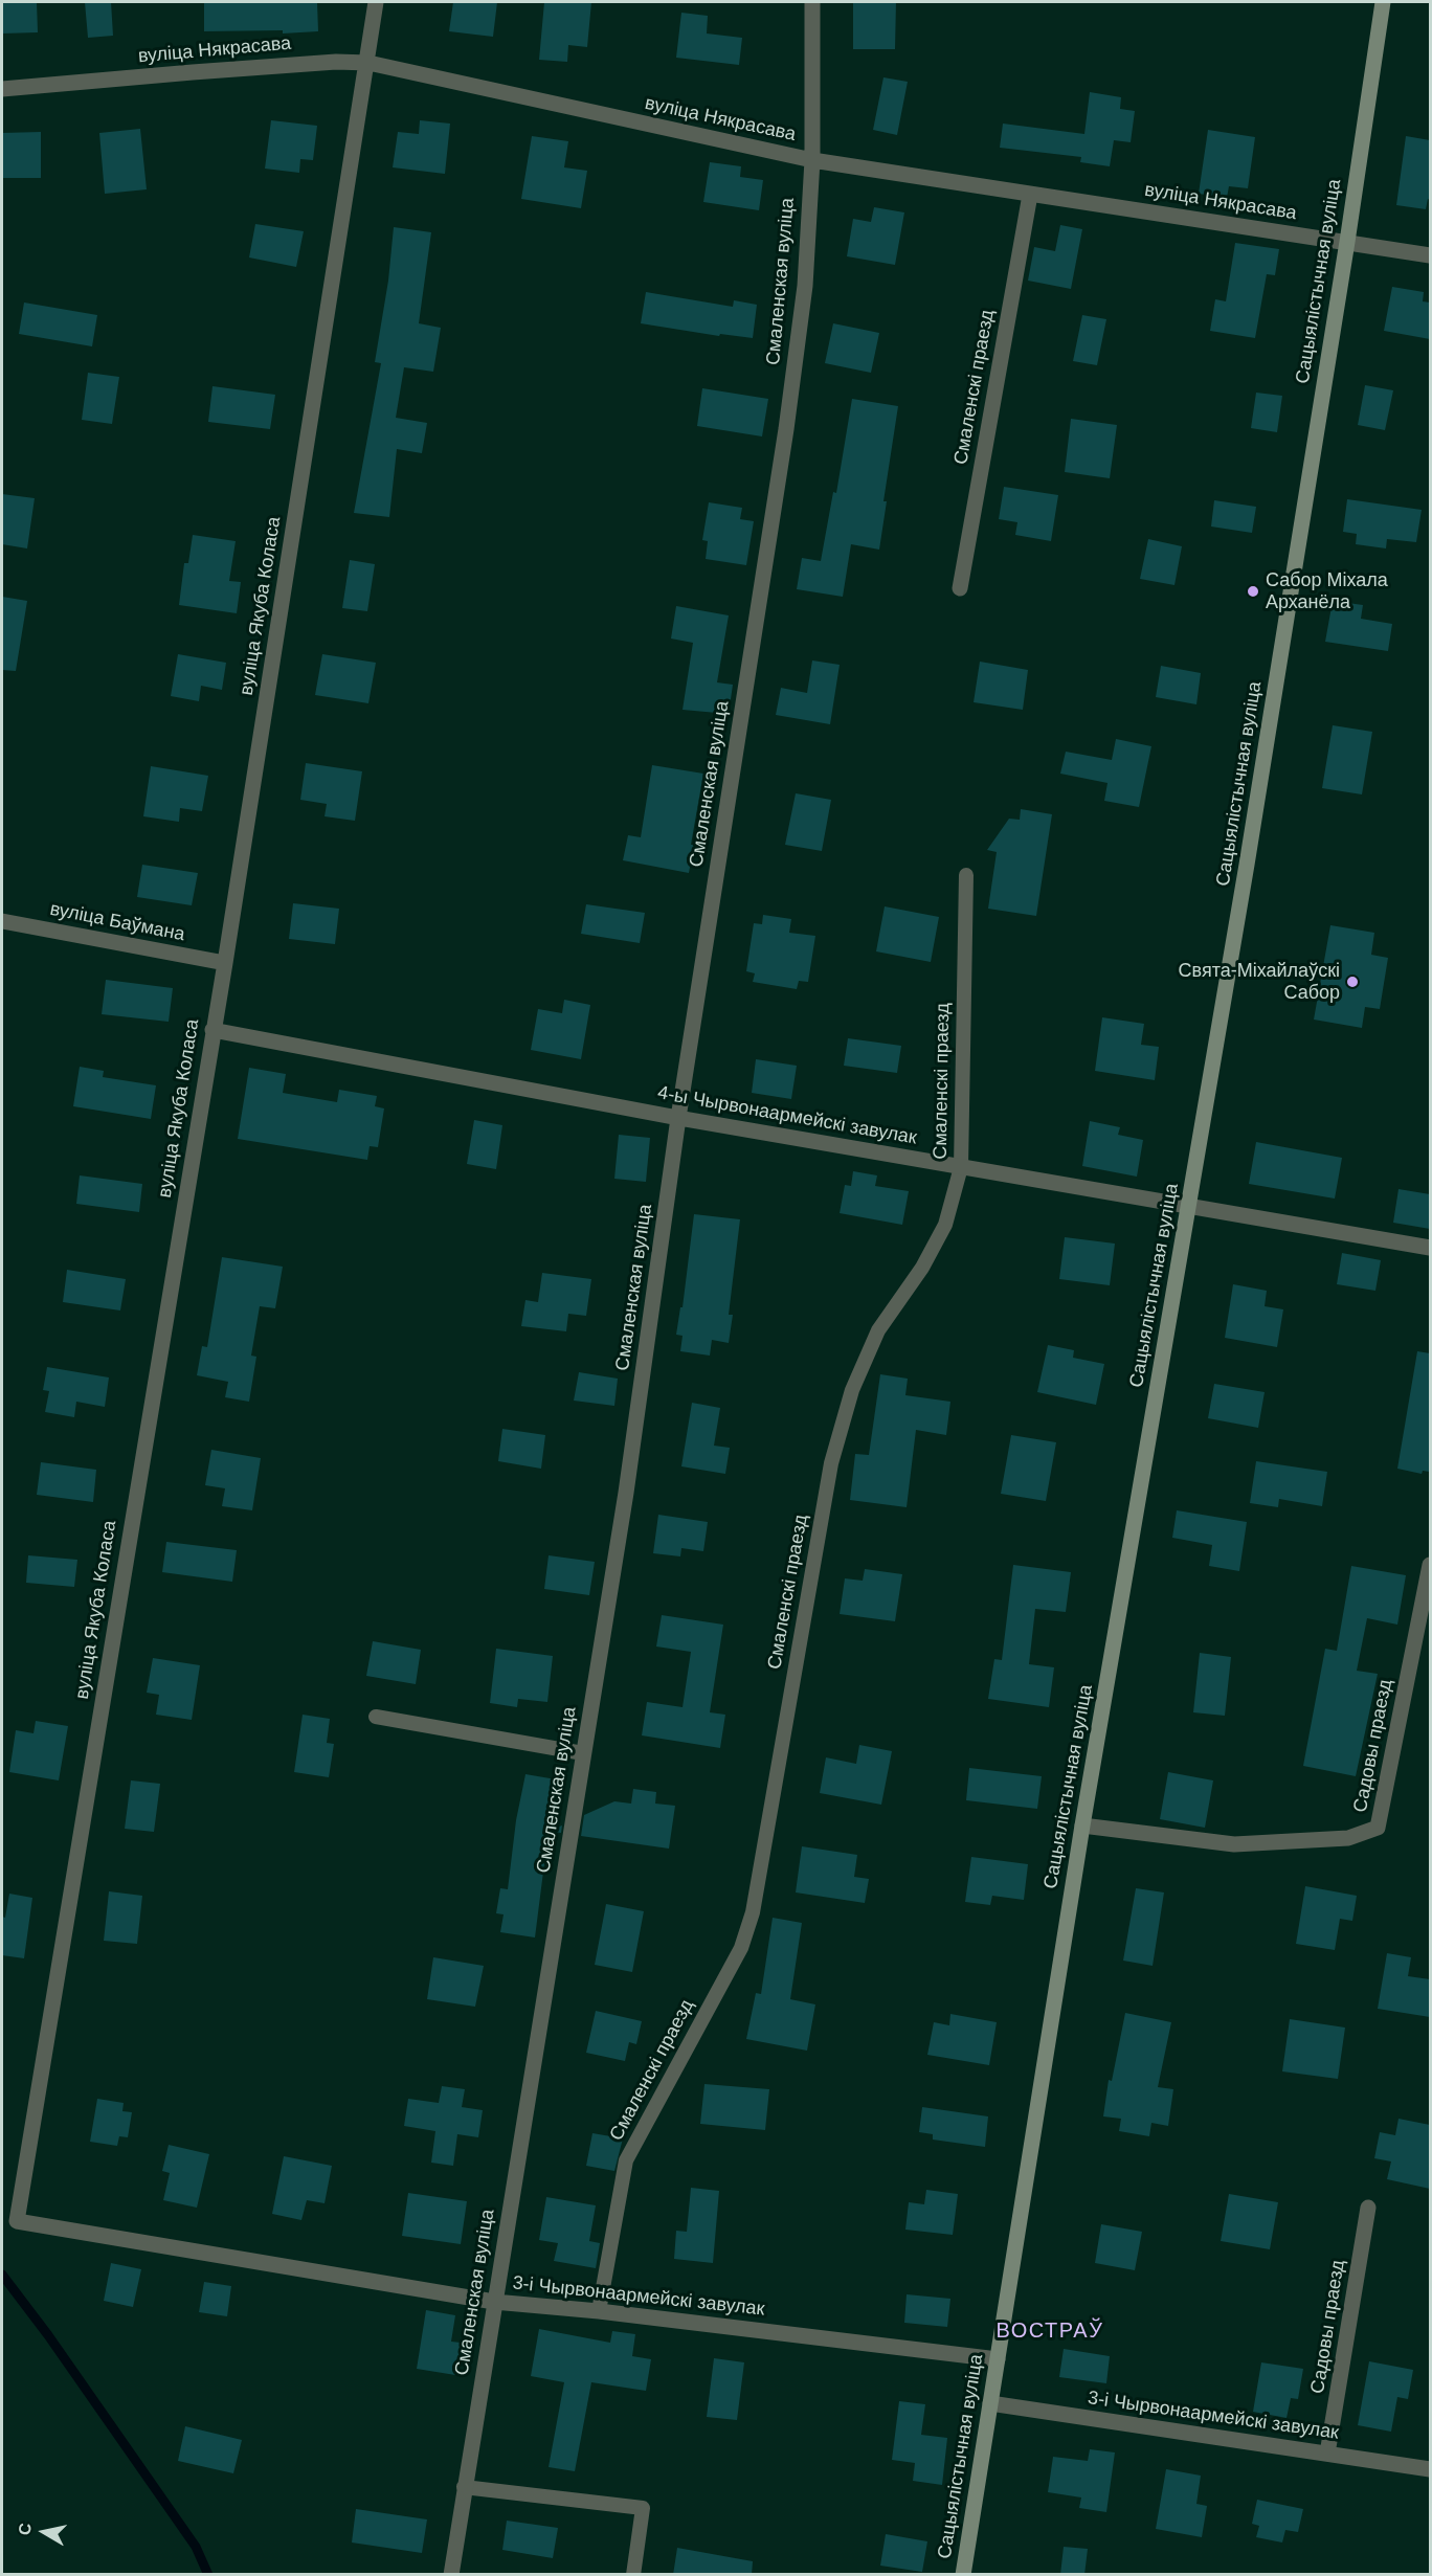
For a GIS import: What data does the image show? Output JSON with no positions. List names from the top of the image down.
{
  "streets": {
    "main road": ["Сацыялістычная вуліца"],
    "street": [
      "вуліца Някрасава",
      "Смаленская вуліца",
      "Смаленскі праезд",
      "вуліца Якуба Коласа",
      "вуліца Баўмана",
      "4-ы Чырвонаармейскі завулак",
      "Садовы праезд",
      "3-і Чырвонаармейскі завулак"
    ]
  },
  "crossings": [
    ["вуліца Някрасава", "Смаленская вуліца"],
    ["вуліца Някрасава", "Сацыялістычная вуліца"],
    ["вуліца Някрасава", "Смаленскі праезд"],
    ["вуліца Някрасава", "вуліца Якуба Коласа"],
    ["Смаленская вуліца", "4-ы Чырвонаармейскі завулак"],
    ["Смаленская вуліца", "3-і Чырвонаармейскі завулак"],
    ["Сацыялістычная вуліца", "4-ы Чырвонаармейскі завулак"],
    ["Сацыялістычная вуліца", "Садовы праезд"],
    ["Сацыялістычная вуліца", "3-і Чырвонаармейскі завулак"],
    ["Смаленскі праезд", "4-ы Чырвонаармейскі завулак"],
    ["Смаленскі праезд", "3-і Чырвонаармейскі завулак"],
    ["вуліца Якуба Коласа", "вуліца Баўмана"],
    ["вуліца Якуба Коласа", "4-ы Чырвонаармейскі завулак"],
    ["вуліца Якуба Коласа", "3-і Чырвонаармейскі завулак"],
    ["Садовы праезд", "3-і Чырвонаармейскі завулак"]
  ],
  "districts": ["ВОСТРАЎ"],
  "places": ["Сабор Міхала Арханёла", "Свята-Міхайлаўскі Сабор"],
  "north": "left"
}
